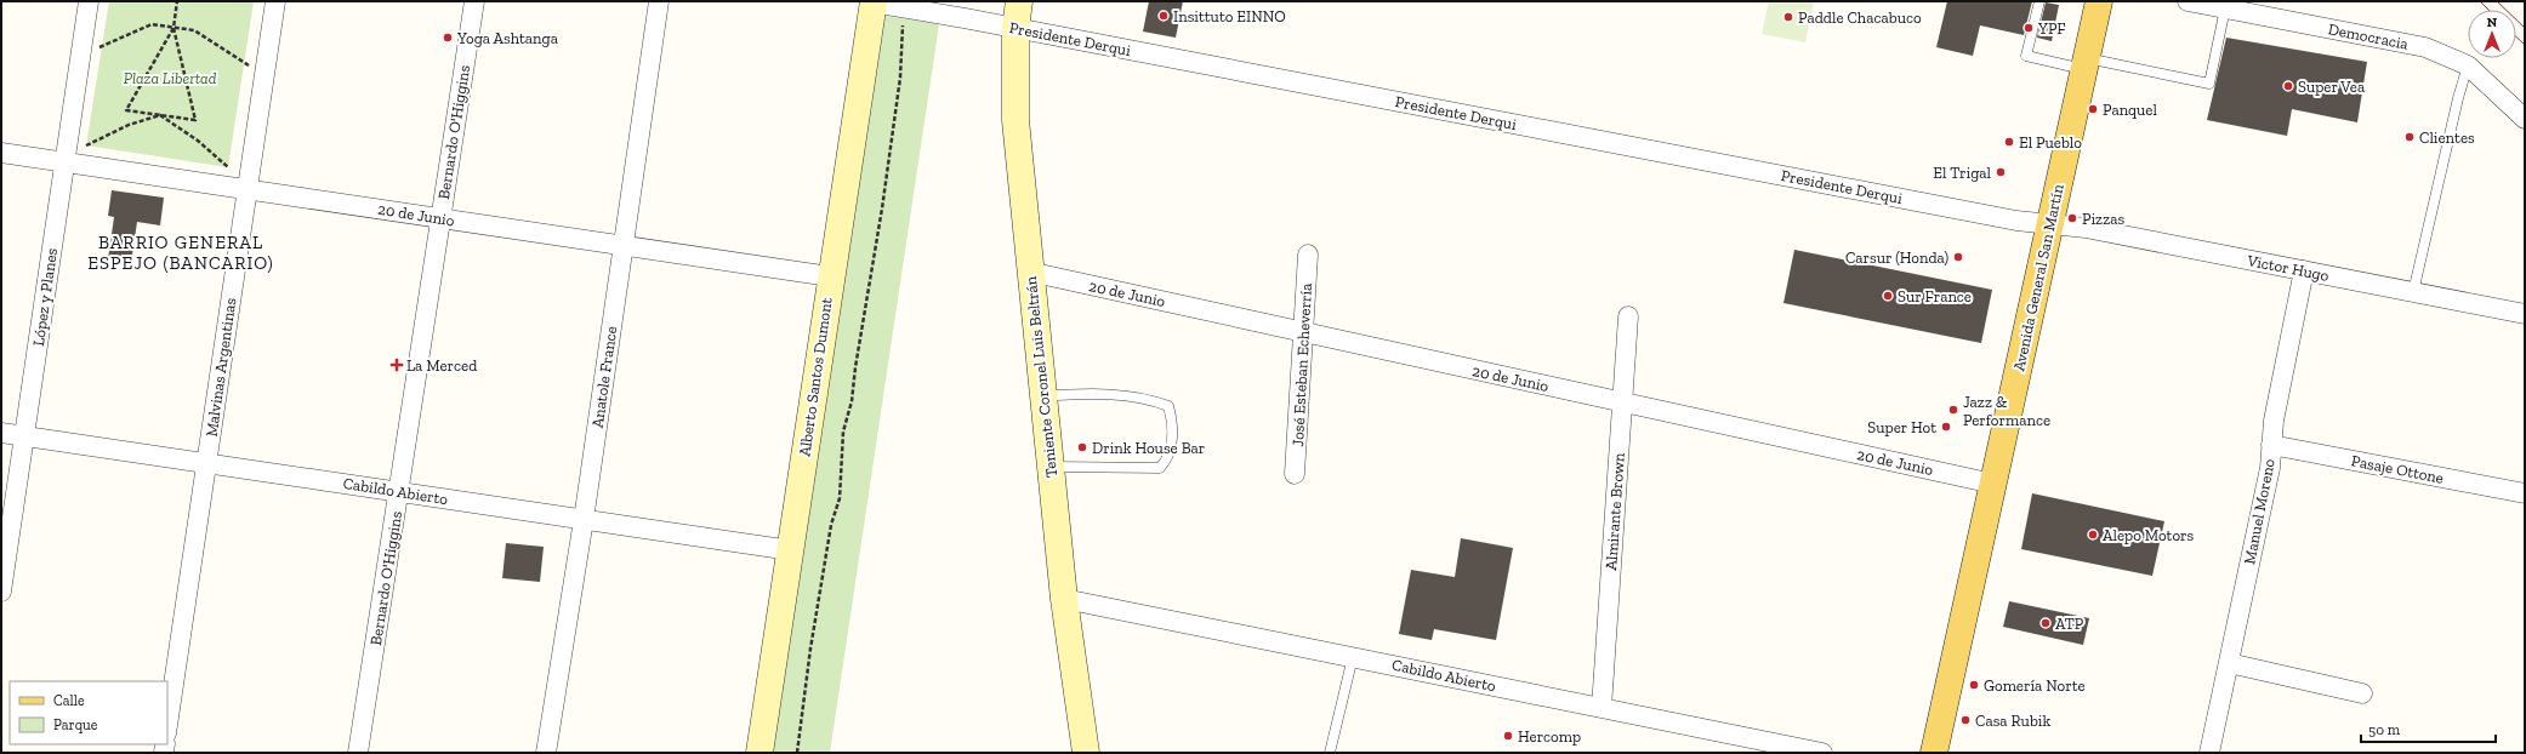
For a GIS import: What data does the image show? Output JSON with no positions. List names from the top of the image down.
{
  "streets": {
    "main road": ["Avenida General San Martín", "Alberto Santos Dumont", "Teniente Coronel Luis Beltrán"],
    "street": [
      "Democracia",
      "Presidente Derqui",
      "Bernardo O'Higgins",
      "20 de Junio",
      "Victor Hugo",
      "López y Planes",
      "José Esteban Echeverría",
      "Malvinas Argentinas",
      "Anatole France",
      "Pasaje Ottone",
      "Cabildo Abierto",
      "Almirante Brown",
      "Manuel Moreno"
    ]
  },
  "crossings": [
    ["Presidente Derqui", "Victor Hugo"],
    ["Presidente Derqui", "Avenida General San Martín"],
    ["Presidente Derqui", "Alberto Santos Dumont"],
    ["Presidente Derqui", "Teniente Coronel Luis Beltrán"],
    ["Bernardo O'Higgins", "20 de Junio"],
    ["Bernardo O'Higgins", "Cabildo Abierto"],
    ["20 de Junio", "Avenida General San Martín"],
    ["20 de Junio", "López y Planes"],
    ["20 de Junio", "José Esteban Echeverría"],
    ["20 de Junio", "Malvinas Argentinas"],
    ["20 de Junio", "Anatole France"],
    ["20 de Junio", "Alberto Santos Dumont"],
    ["20 de Junio", "Teniente Coronel Luis Beltrán"],
    ["20 de Junio", "Almirante Brown"],
    ["Victor Hugo", "Avenida General San Martín"],
    ["Victor Hugo", "Manuel Moreno"],
    ["López y Planes", "Cabildo Abierto"],
    ["Malvinas Argentinas", "Cabildo Abierto"],
    ["Anatole France", "Cabildo Abierto"],
    ["Alberto Santos Dumont", "Cabildo Abierto"],
    ["Teniente Coronel Luis Beltrán", "Cabildo Abierto"],
    ["Pasaje Ottone", "Manuel Moreno"],
    ["Cabildo Abierto", "Almirante Brown"]
  ],
  "districts": ["BARRIO GENERAL ESPEJO (BANCARIO)"],
  "parks": ["Plaza Libertad"],
  "places": {
    "other": [
      "Insittuto EINNO",
      "Paddle Chacabuco",
      "YPF",
      "Yoga Ashtanga",
      "Super Vea",
      "Panquel",
      "Clientes",
      "El Pueblo",
      "El Trigal",
      "Pizzas",
      "Carsur (Honda)",
      "Sur France",
      "Jazz & Performance",
      "Super Hot",
      "Drink House Bar",
      "Alepo Motors",
      "ATP",
      "Gomería Norte",
      "Casa Rubik",
      "Hercomp"
    ],
    "health": ["La Merced"]
  },
  "legend": ["Calle", "Parque"],
  "scale_bar": "50 m",
  "north": "top"
}
